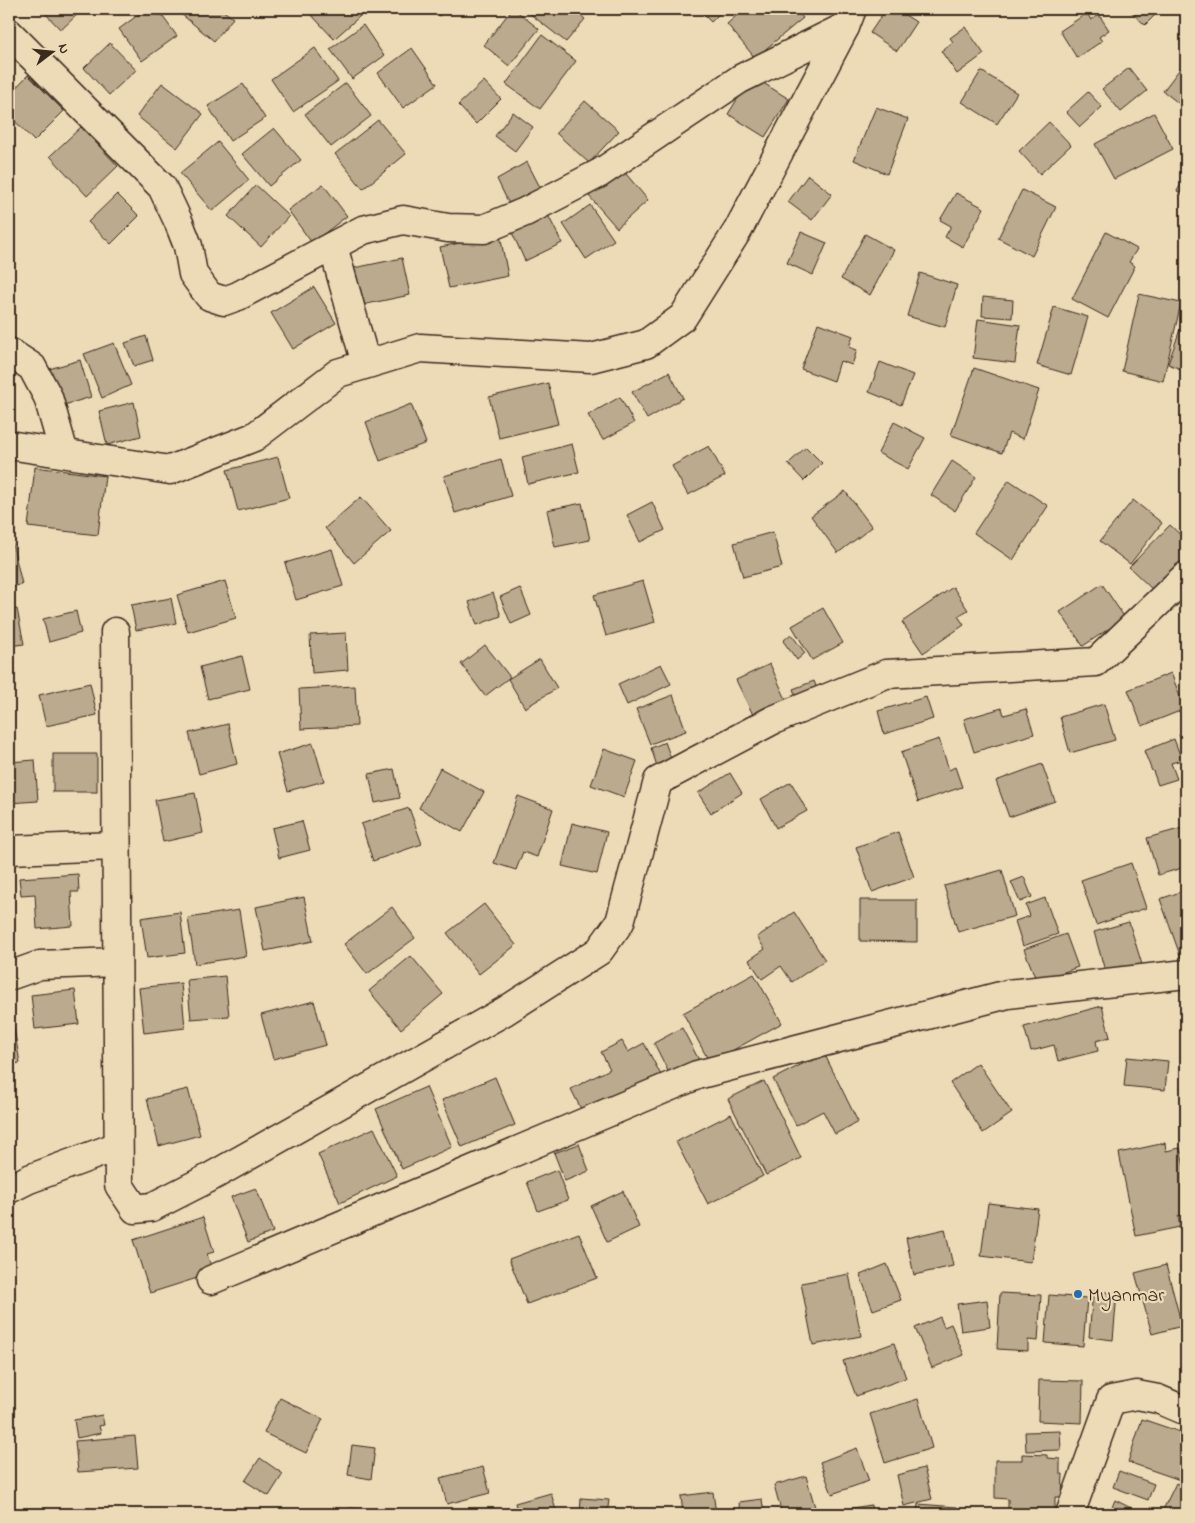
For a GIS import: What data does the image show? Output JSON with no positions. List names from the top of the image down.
{
  "places": ["Myanmar"],
  "north": "right"
}
